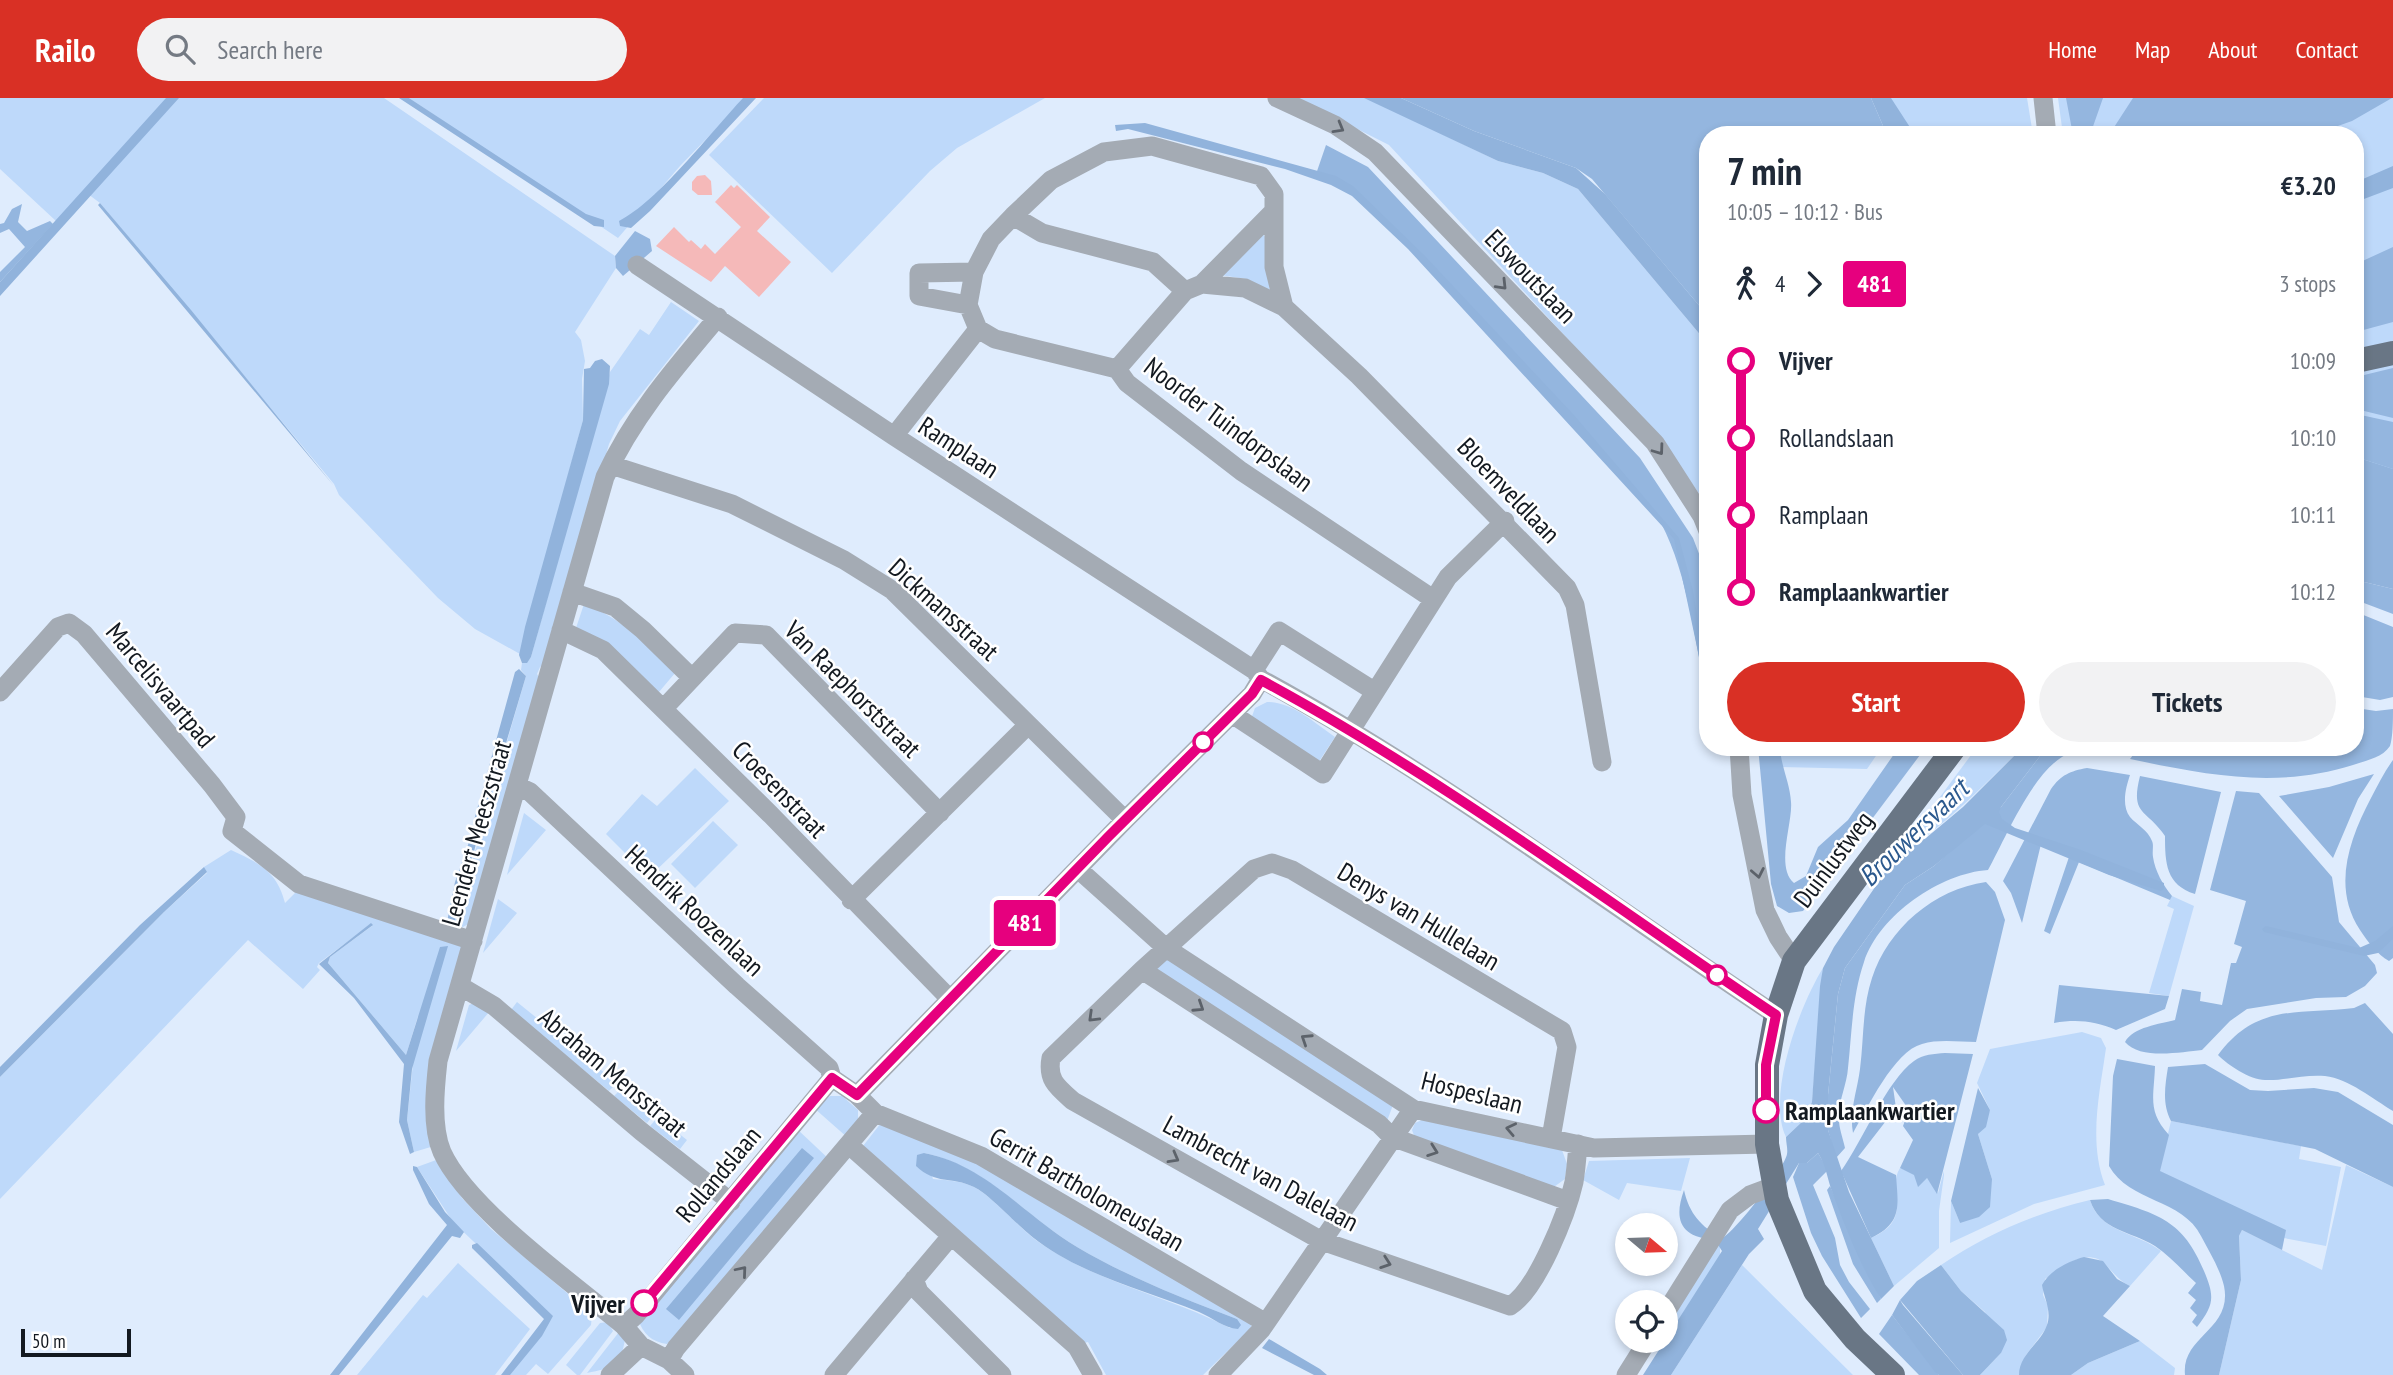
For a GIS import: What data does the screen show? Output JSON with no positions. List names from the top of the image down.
{
  "streets": {
    "main road": ["Duinlustweg"],
    "street": [
      "Elswoutslaan",
      "Noorder Tuindorpslaan",
      "Ramplaan",
      "Bloemveldlaan",
      "Dickmansstraat",
      "Marcelisvaartpad",
      "Van Raephorststraat",
      "Croesenstraat",
      "Leendert Meeszstraat",
      "Hendrik Roozenlaan",
      "Denys van Hullelaan",
      "Abraham Mensstraat",
      "Hospeslaan",
      "Lambrecht van Dalelaan",
      "Rollandslaan",
      "Gerrit Bartholomeuslaan"
    ]
  },
  "crossings": [
    ["Ramplaan", "Leendert Meeszstraat"],
    ["Ramplaan", "Duinlustweg"],
    ["Dickmansstraat", "Leendert Meeszstraat"],
    ["Marcelisvaartpad", "Leendert Meeszstraat"],
    ["Van Raephorststraat", "Croesenstraat"],
    ["Croesenstraat", "Leendert Meeszstraat"],
    ["Leendert Meeszstraat", "Hendrik Roozenlaan"],
    ["Leendert Meeszstraat", "Abraham Mensstraat"],
    ["Leendert Meeszstraat", "Rollandslaan"],
    ["Duinlustweg", "Hospeslaan"],
    ["Hendrik Roozenlaan", "Rollandslaan"],
    ["Denys van Hullelaan", "Hospeslaan"],
    ["Abraham Mensstraat", "Rollandslaan"],
    ["Hospeslaan", "Lambrecht van Dalelaan"]
  ],
  "one_way": ["Elswoutslaan"],
  "water": ["Brouwersvaart"],
  "places": ["Ramplaankwartier", "Vijver"],
  "lines": ["bus line 481"],
  "scale_bar": "50 m",
  "north": "right",
  "page": {
    "header": "Railo",
    "search": "Search here",
    "nav": [
      "Home",
      "Map",
      "About",
      "Contact"
    ],
    "on_map": "481",
    "heading": ["7 min", "10:05 – 10:12 · Bus", "€3.20"],
    "legs": ["4", "481", "3 stops"],
    "list": [
      {
        "name": "Vijver",
        "value": "10:09"
      },
      {
        "name": "Rollandslaan",
        "value": "10:10"
      },
      {
        "name": "Ramplaan",
        "value": "10:11"
      },
      {
        "name": "Ramplaankwartier",
        "value": "10:12"
      }
    ],
    "buttons": ["Start", "Tickets"],
    "scale": "50 m"
  }
}
